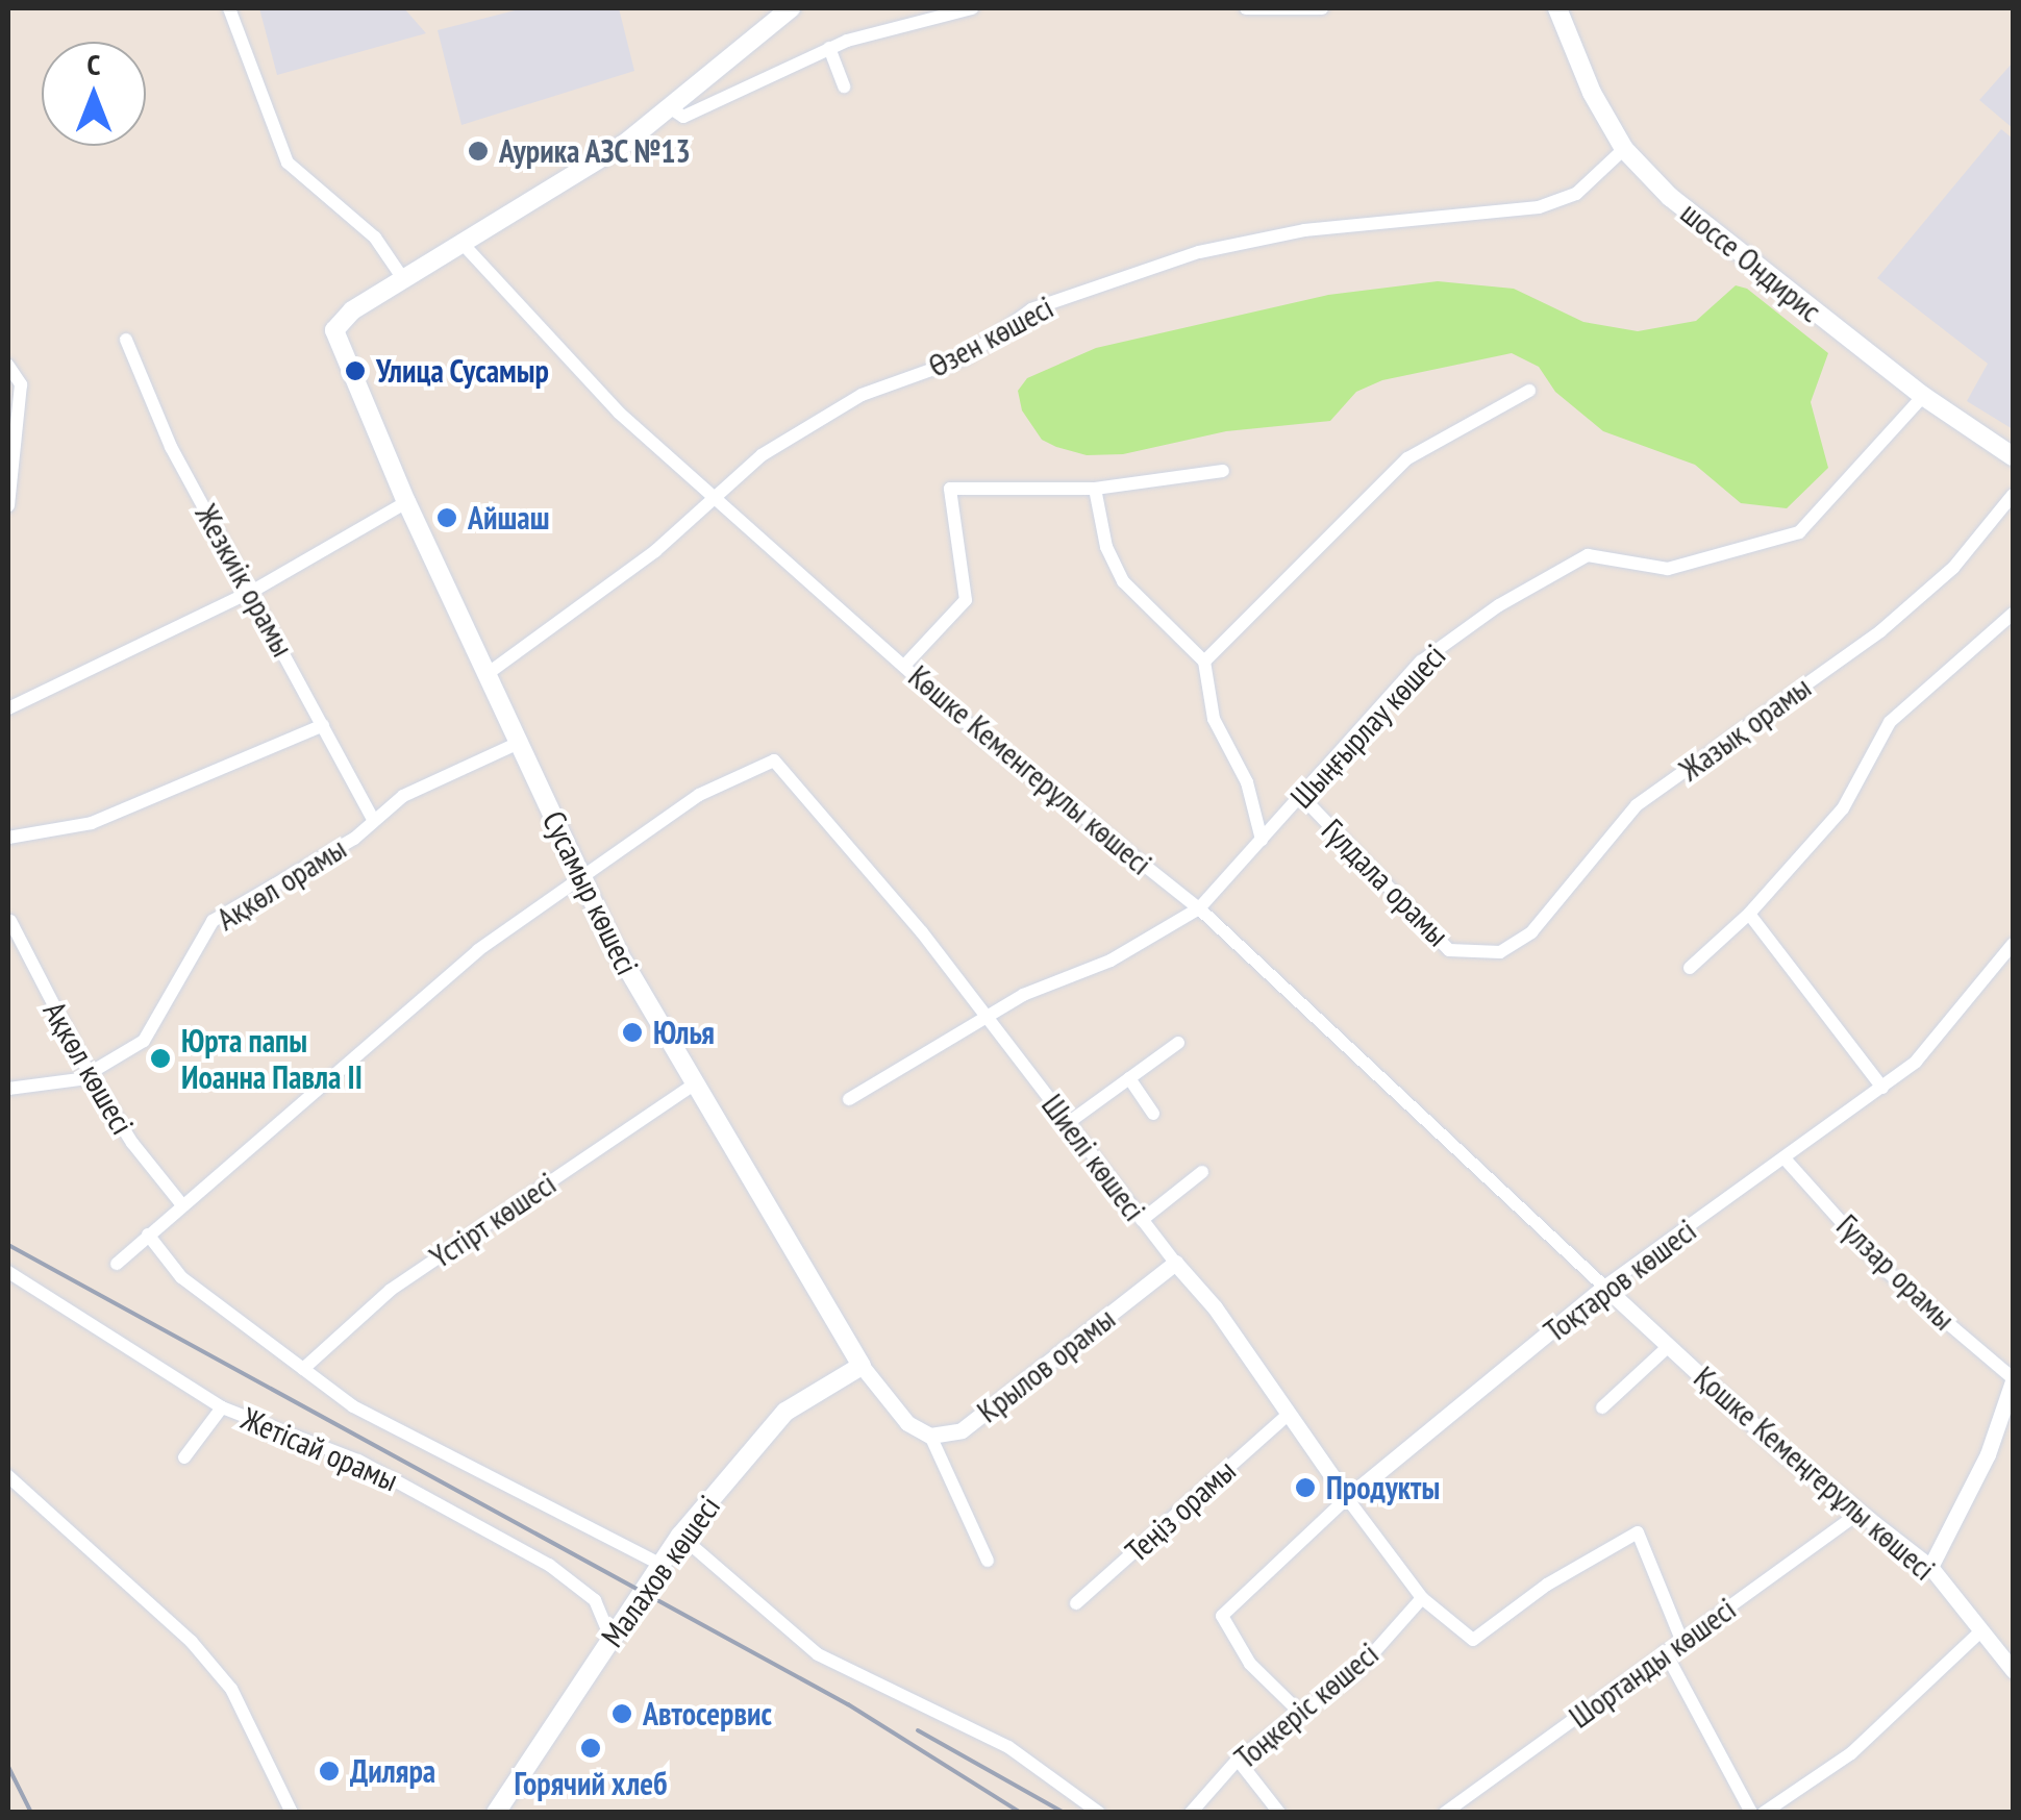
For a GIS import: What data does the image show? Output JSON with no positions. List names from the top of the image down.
{
  "streets": {
    "main road": ["шоссе Ондирис", "Сусамыр көшесі", "Малахов көшесі"],
    "street": [
      "Өзен көшесі",
      "Жезкиік орамы",
      "Шыңғырлау көшесі",
      "Жазық орамы",
      "Көшке Кеменгерұлы көшесі",
      "Гүлдала орамы",
      "Ақкөл орамы",
      "Ақкөл көшесі",
      "Шиелі көшесі",
      "Үстірт көшесі",
      "Гүлзар орамы",
      "Тоқтаров көшесі",
      "Крылов орамы",
      "Жетісай орамы",
      "Қошке Кемеңгерұлы көшесі",
      "Теңіз орамы",
      "Шортанды көшесі",
      "Тоңкерiс көшесі"
    ]
  },
  "crossings": [
    ["шоссе Ондирис", "Өзен көшесі"],
    ["шоссе Ондирис", "Шыңғырлау көшесі"],
    ["Өзен көшесі", "Көшке Кеменгерұлы көшесі"],
    ["Өзен көшесі", "Сусамыр көшесі"],
    ["Жезкиік орамы", "Ақкөл орамы"],
    ["Шыңғырлау көшесі", "Көшке Кеменгерұлы көшесі"],
    ["Шыңғырлау көшесі", "Гүлдала орамы"],
    ["Жазық орамы", "Гүлдала орамы"],
    ["Көшке Кеменгерұлы көшесі", "Тоқтаров көшесі"],
    ["Көшке Кеменгерұлы көшесі", "Қошке Кемеңгерұлы көшесі"],
    ["Ақкөл орамы", "Сусамыр көшесі"],
    ["Ақкөл орамы", "Ақкөл көшесі"],
    ["Сусамыр көшесі", "Шиелі көшесі"],
    ["Сусамыр көшесі", "Үстірт көшесі"],
    ["Сусамыр көшесі", "Крылов орамы"],
    ["Сусамыр көшесі", "Малахов көшесі"],
    ["Шиелі көшесі", "Тоқтаров көшесі"],
    ["Шиелі көшесі", "Крылов орамы"],
    ["Шиелі көшесі", "Теңіз орамы"],
    ["Шиелі көшесі", "Шортанды көшесі"],
    ["Шиелі көшесі", "Тоңкерiс көшесі"],
    ["Гүлзар орамы", "Тоқтаров көшесі"],
    ["Тоқтаров көшесі", "Қошке Кемеңгерұлы көшесі"],
    ["Тоқтаров көшесі", "Тоңкерiс көшесі"],
    ["Жетісай орамы", "Малахов көшесі"],
    ["Қошке Кемеңгерұлы көшесі", "Шортанды көшесі"]
  ],
  "places": [
    "Аурика АЗС №13",
    "Улица Сусамыр",
    "Айшаш",
    "Юлья",
    "Юрта папы Иоанна Павла II",
    "Продукты",
    "Автосервис",
    "Горячий хлеб",
    "Диляра"
  ],
  "north": "top"
}
